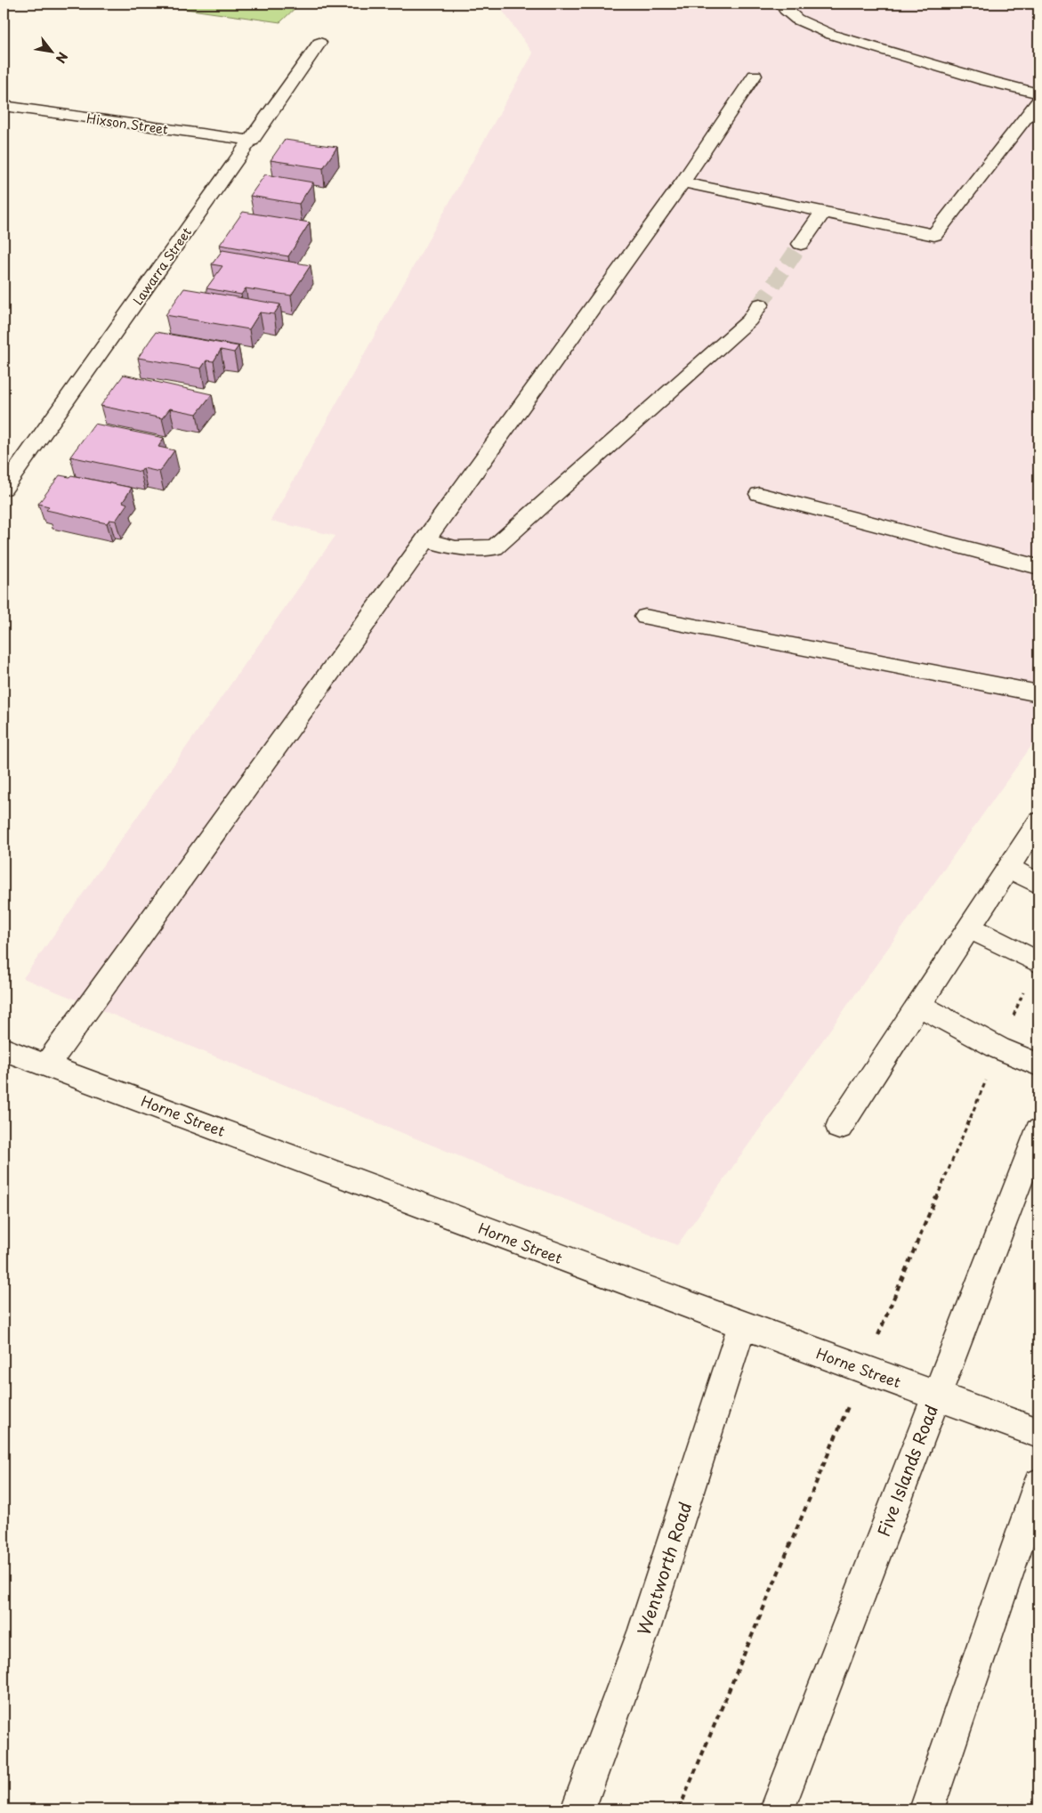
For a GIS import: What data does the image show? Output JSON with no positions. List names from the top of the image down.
{
  "streets": {
    "street": [
      "Hixson Street",
      "Lawarra Street",
      "Horne Street",
      "Five Islands Road",
      "Wentworth Road"
    ]
  },
  "crossings": [
    ["Hixson Street", "Lawarra Street"],
    ["Horne Street", "Five Islands Road"],
    ["Horne Street", "Wentworth Road"]
  ],
  "north": "bottom right"
}
